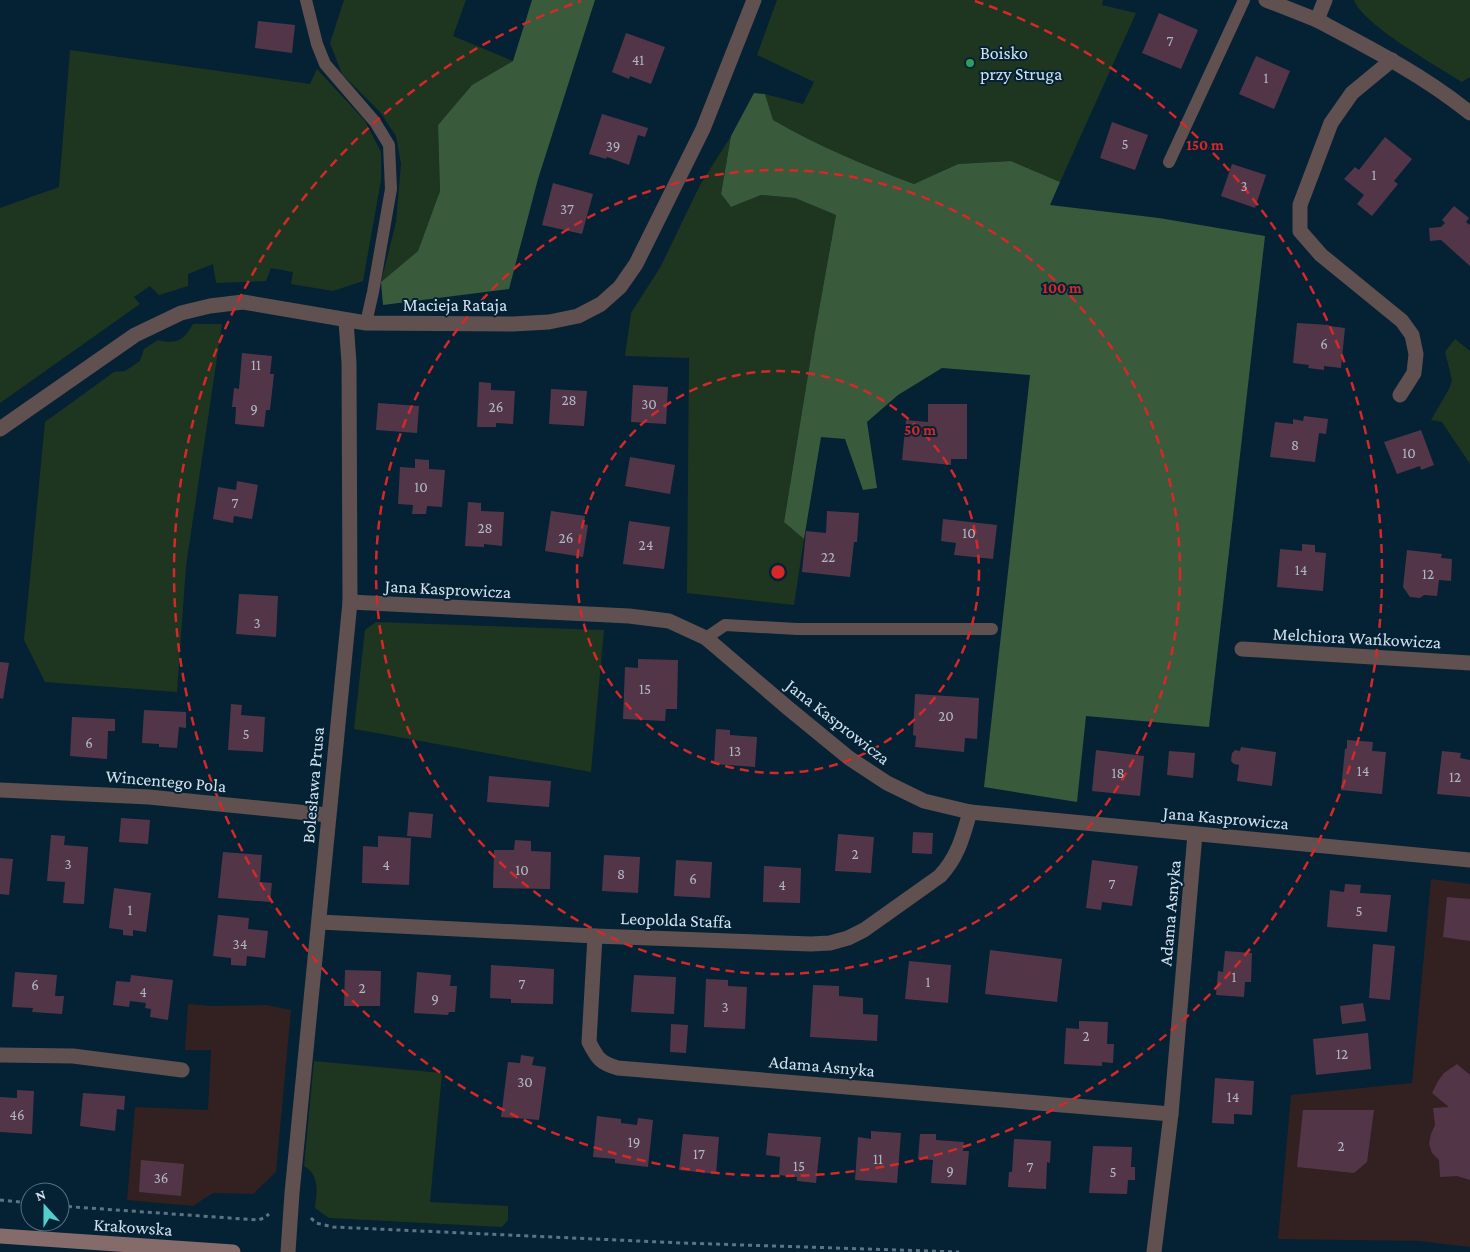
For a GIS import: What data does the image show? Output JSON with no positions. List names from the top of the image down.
{
  "streets": {
    "main road": ["Krakowska"],
    "street": [
      "Macieja Rataja",
      "Jana Kasprowicza",
      "Melchiora Wańkowicza",
      "Wincentego Pola",
      "Bolesława Prusa",
      "Adama Asnyka",
      "Leopolda Staffa"
    ]
  },
  "crossings": [
    ["Macieja Rataja", "Bolesława Prusa"],
    ["Jana Kasprowicza", "Bolesława Prusa"],
    ["Jana Kasprowicza", "Adama Asnyka"],
    ["Jana Kasprowicza", "Leopolda Staffa"],
    ["Wincentego Pola", "Bolesława Prusa"],
    ["Bolesława Prusa", "Leopolda Staffa"],
    ["Adama Asnyka", "Leopolda Staffa"]
  ],
  "places": ["Boisko przy Struga"],
  "house_numbers": [
    "7",
    "41",
    "1",
    "5",
    "39",
    "1",
    "3",
    "37",
    "6",
    "11",
    "28",
    "30",
    "26",
    "9",
    "8",
    "10",
    "10",
    "7",
    "28",
    "10",
    "26",
    "24",
    "22",
    "14",
    "12",
    "3",
    "15",
    "20",
    "5",
    "6",
    "13",
    "14",
    "18",
    "12",
    "2",
    "3",
    "4",
    "10",
    "8",
    "6",
    "7",
    "4",
    "1",
    "5",
    "34",
    "1",
    "1",
    "7",
    "6",
    "2",
    "4",
    "9",
    "3",
    "2",
    "12",
    "30",
    "14",
    "46",
    "19",
    "2",
    "17",
    "11",
    "15",
    "7",
    "9",
    "5",
    "36"
  ],
  "north": "top",
  "rings": ["150 m", "100 m", "50 m"]
}
